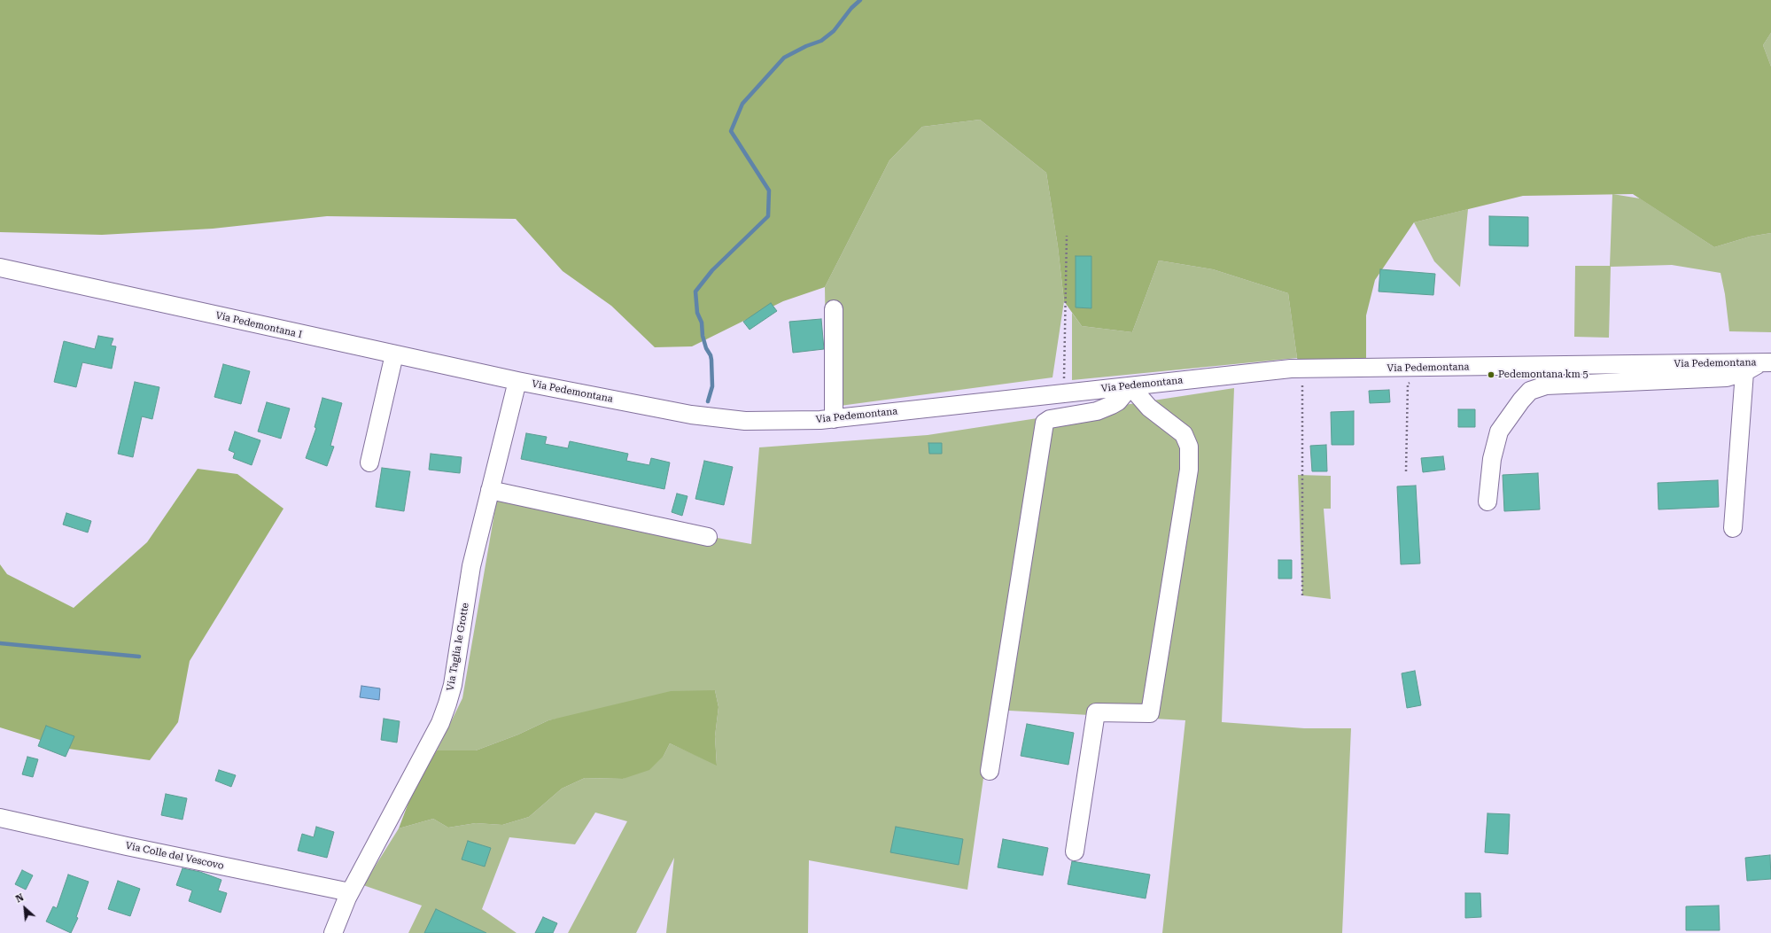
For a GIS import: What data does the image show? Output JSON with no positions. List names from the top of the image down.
{
  "streets": {
    "street": [
      "Via Pedemontana I",
      "Via Pedemontana",
      "Via Taglia le Grotte",
      "Via Colle del Vescovo"
    ]
  },
  "crossings": [
    ["Via Pedemontana I", "Via Pedemontana"],
    ["Via Pedemontana I", "Via Taglia le Grotte"],
    ["Via Pedemontana", "Via Taglia le Grotte"],
    ["Via Taglia le Grotte", "Via Colle del Vescovo"]
  ],
  "places": ["Pedemontana km 5"],
  "north": "top left"
}
